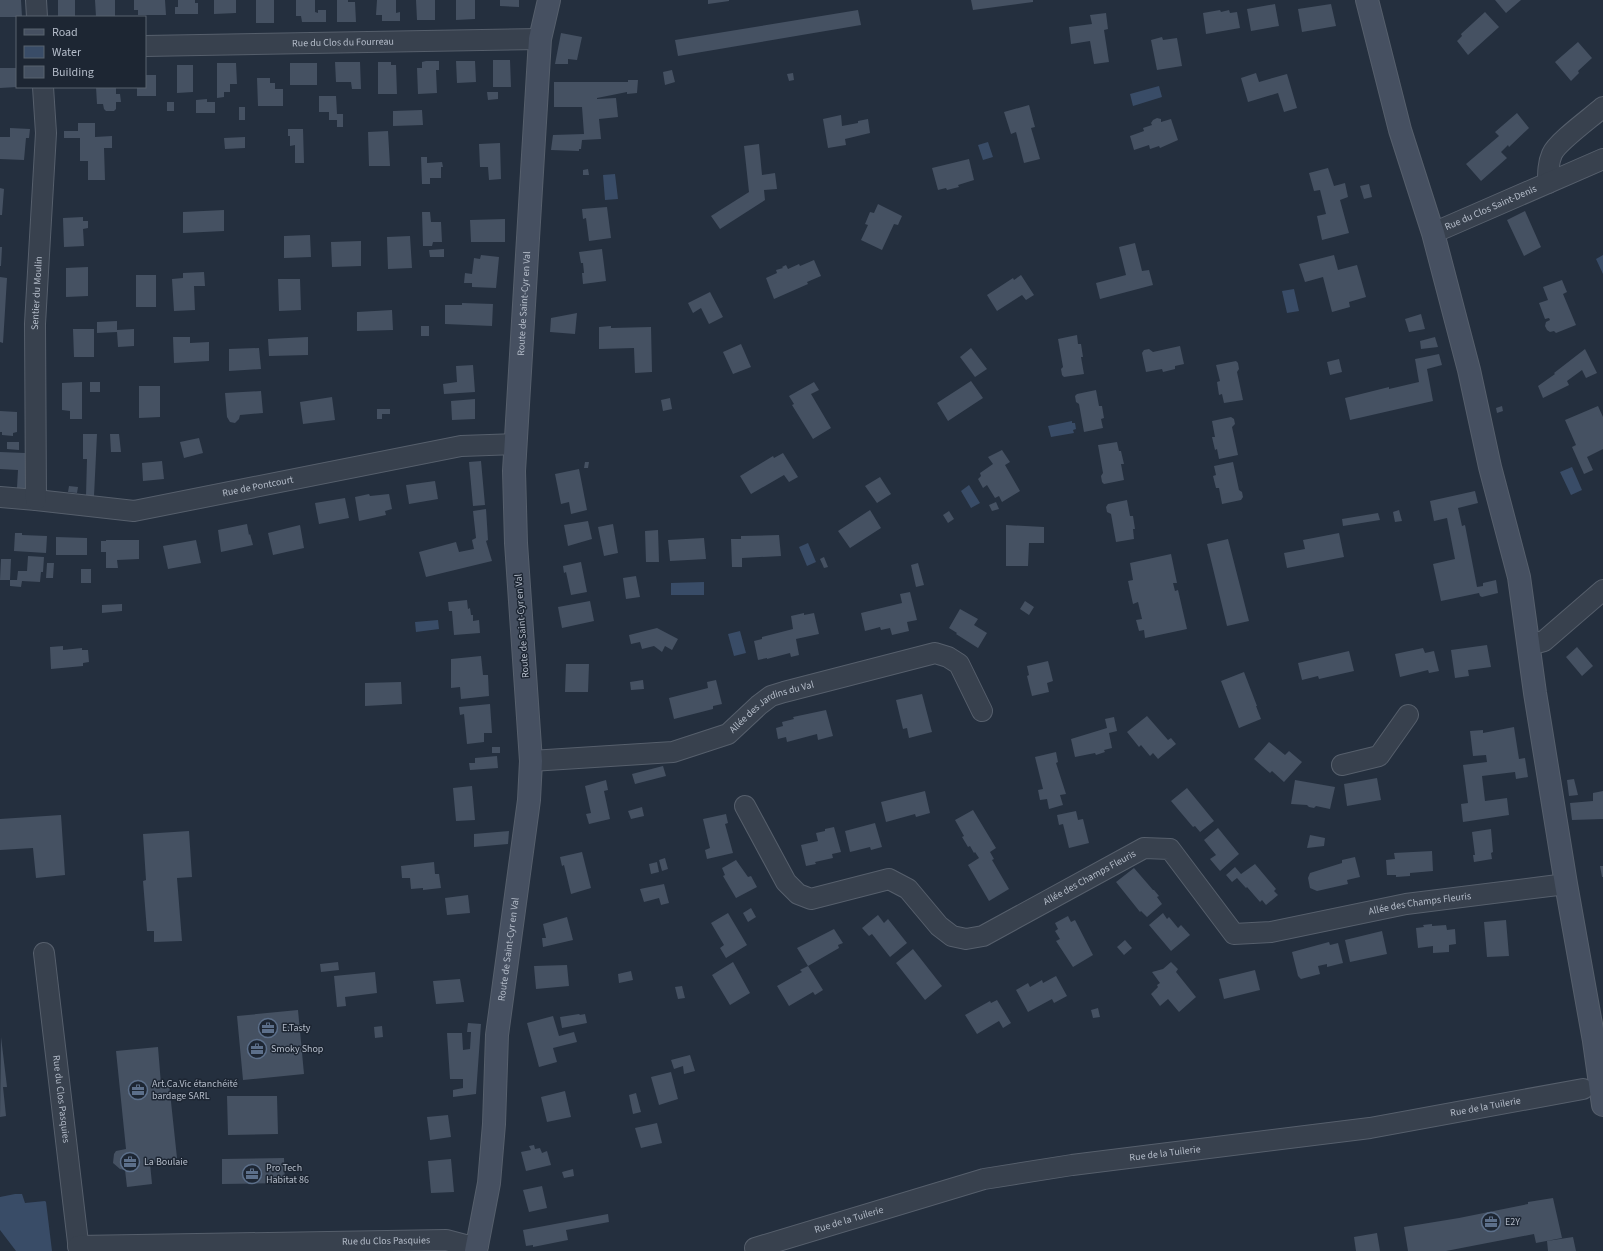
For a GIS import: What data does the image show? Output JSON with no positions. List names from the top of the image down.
{
  "streets": {
    "street": [
      "Rue du Clos du Fourreau",
      "Rue du Clos Saint-Denis",
      "Sentier du Moulin",
      "Route de Saint-Cyr en Val",
      "Rue de Pontcourt",
      "Allée des Jardins du Val",
      "Allée des Champs Fleuris",
      "Rue du Clos Pasquies",
      "Rue de la Tuilerie"
    ]
  },
  "crossings": [
    ["Rue du Clos du Fourreau", "Route de Saint-Cyr en Val"],
    ["Sentier du Moulin", "Rue de Pontcourt"],
    ["Route de Saint-Cyr en Val", "Rue de Pontcourt"],
    ["Route de Saint-Cyr en Val", "Allée des Jardins du Val"],
    ["Route de Saint-Cyr en Val", "Rue du Clos Pasquies"]
  ],
  "places": {
    "office": [
      "E.Tasty",
      "Smoky Shop",
      "Art.Ca.Vic étanchéité bardage SARL",
      "La Boulaie",
      "Pro Tech Habitat 86",
      "E2Y"
    ]
  },
  "legend": ["Road", "Water", "Building"]
}
